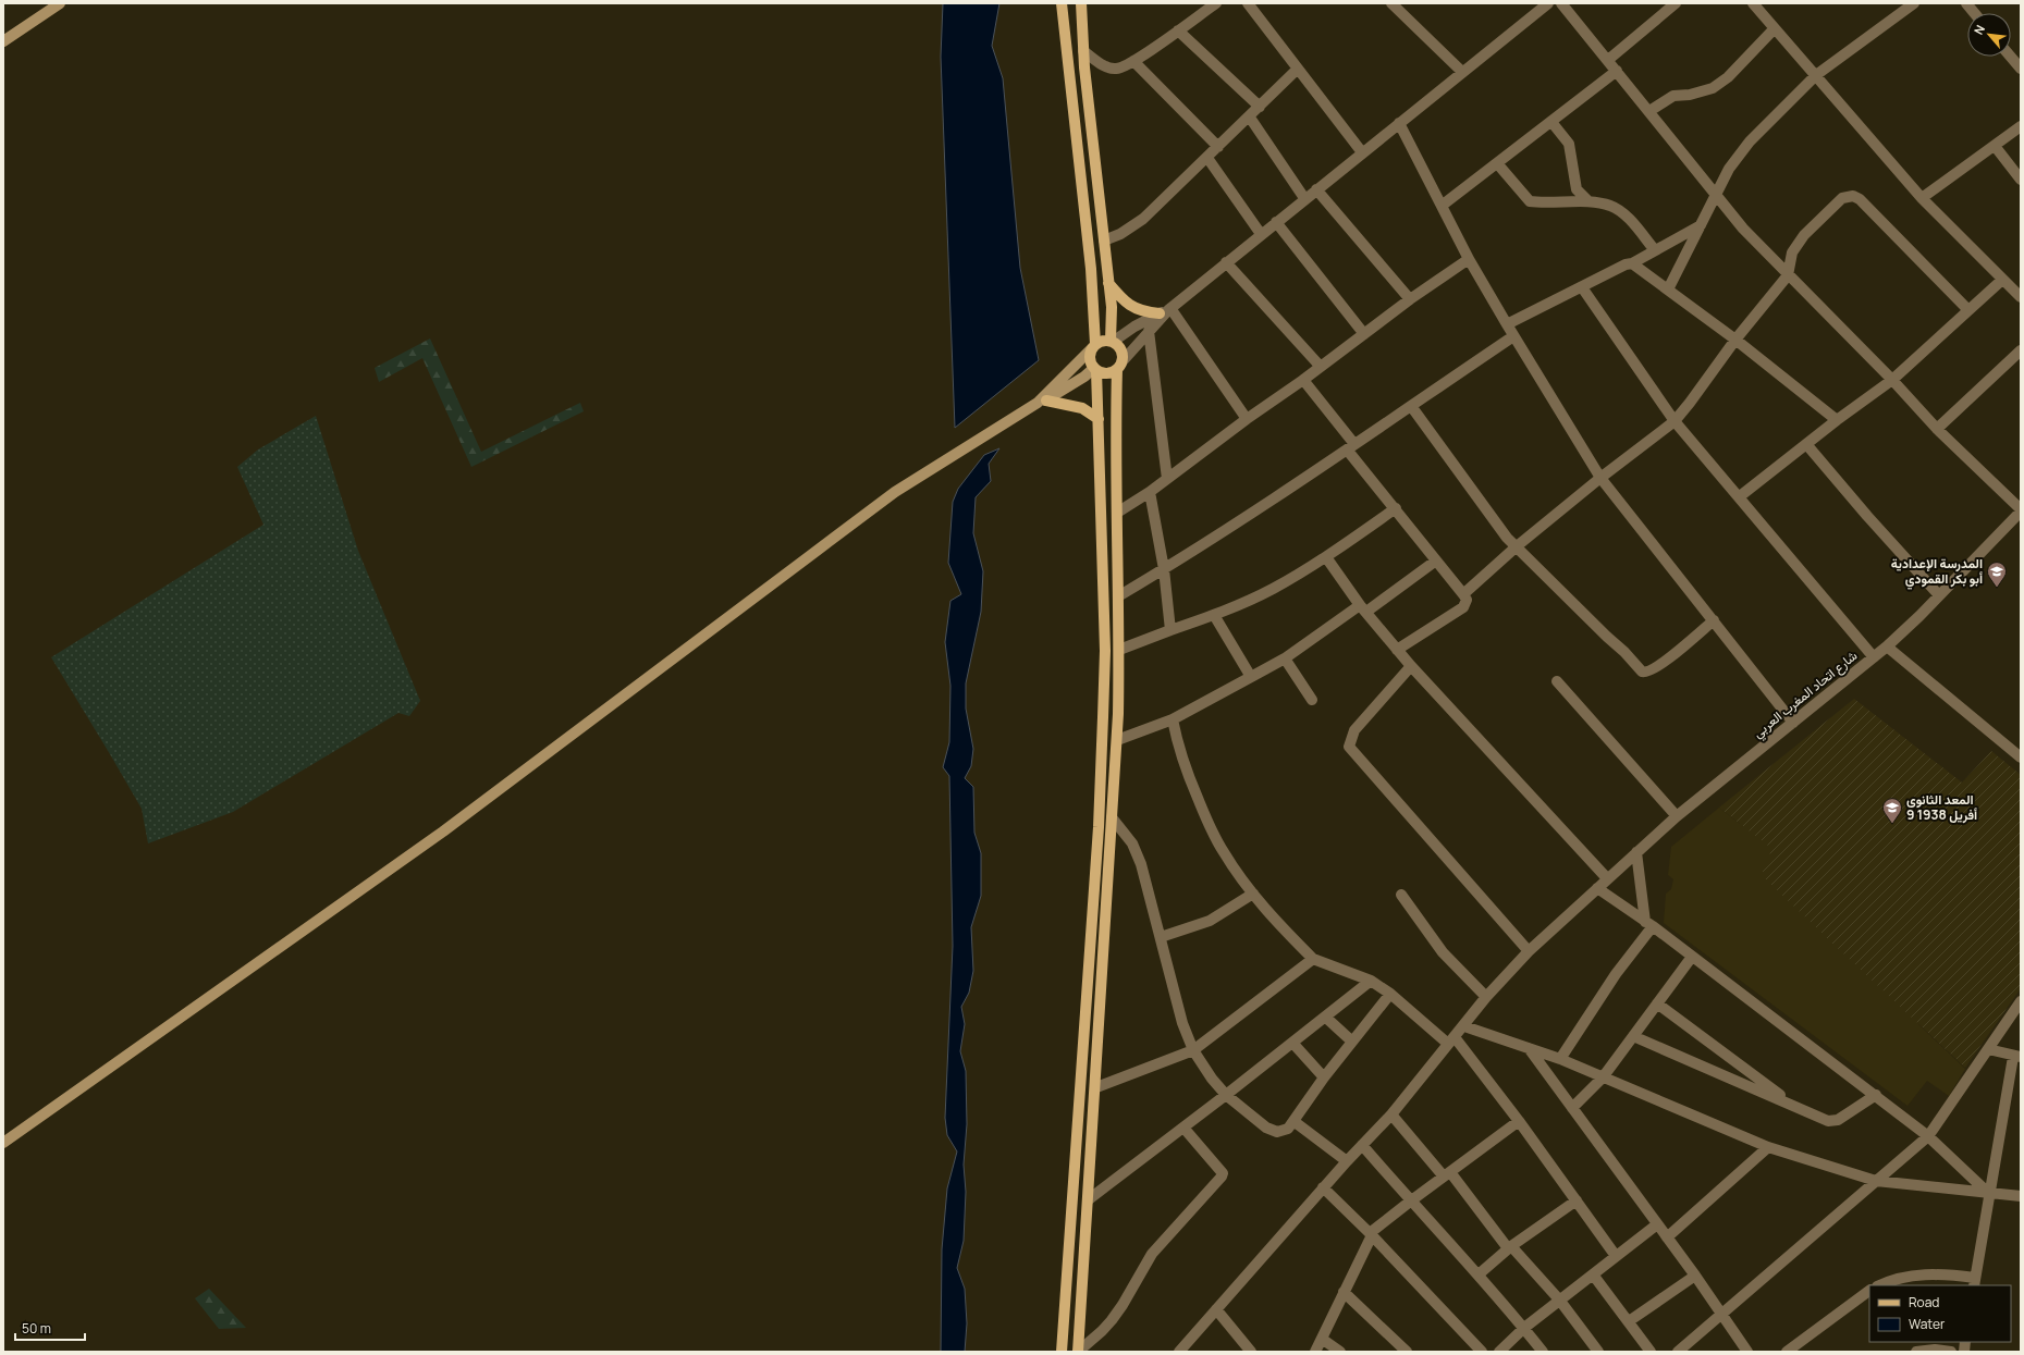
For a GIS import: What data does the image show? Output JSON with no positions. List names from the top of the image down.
{
  "streets": {
    "street": ["شارع اتحاد المغرب العربي"]
  },
  "places": {
    "school or university": ["المدرسة الإعدادية أبو بكر القمودي", "المعد الثانوي 9 أفريل 1938"]
  },
  "legend": ["Road", "Water"],
  "scale_bar": "50 m",
  "north": "top left"
}
